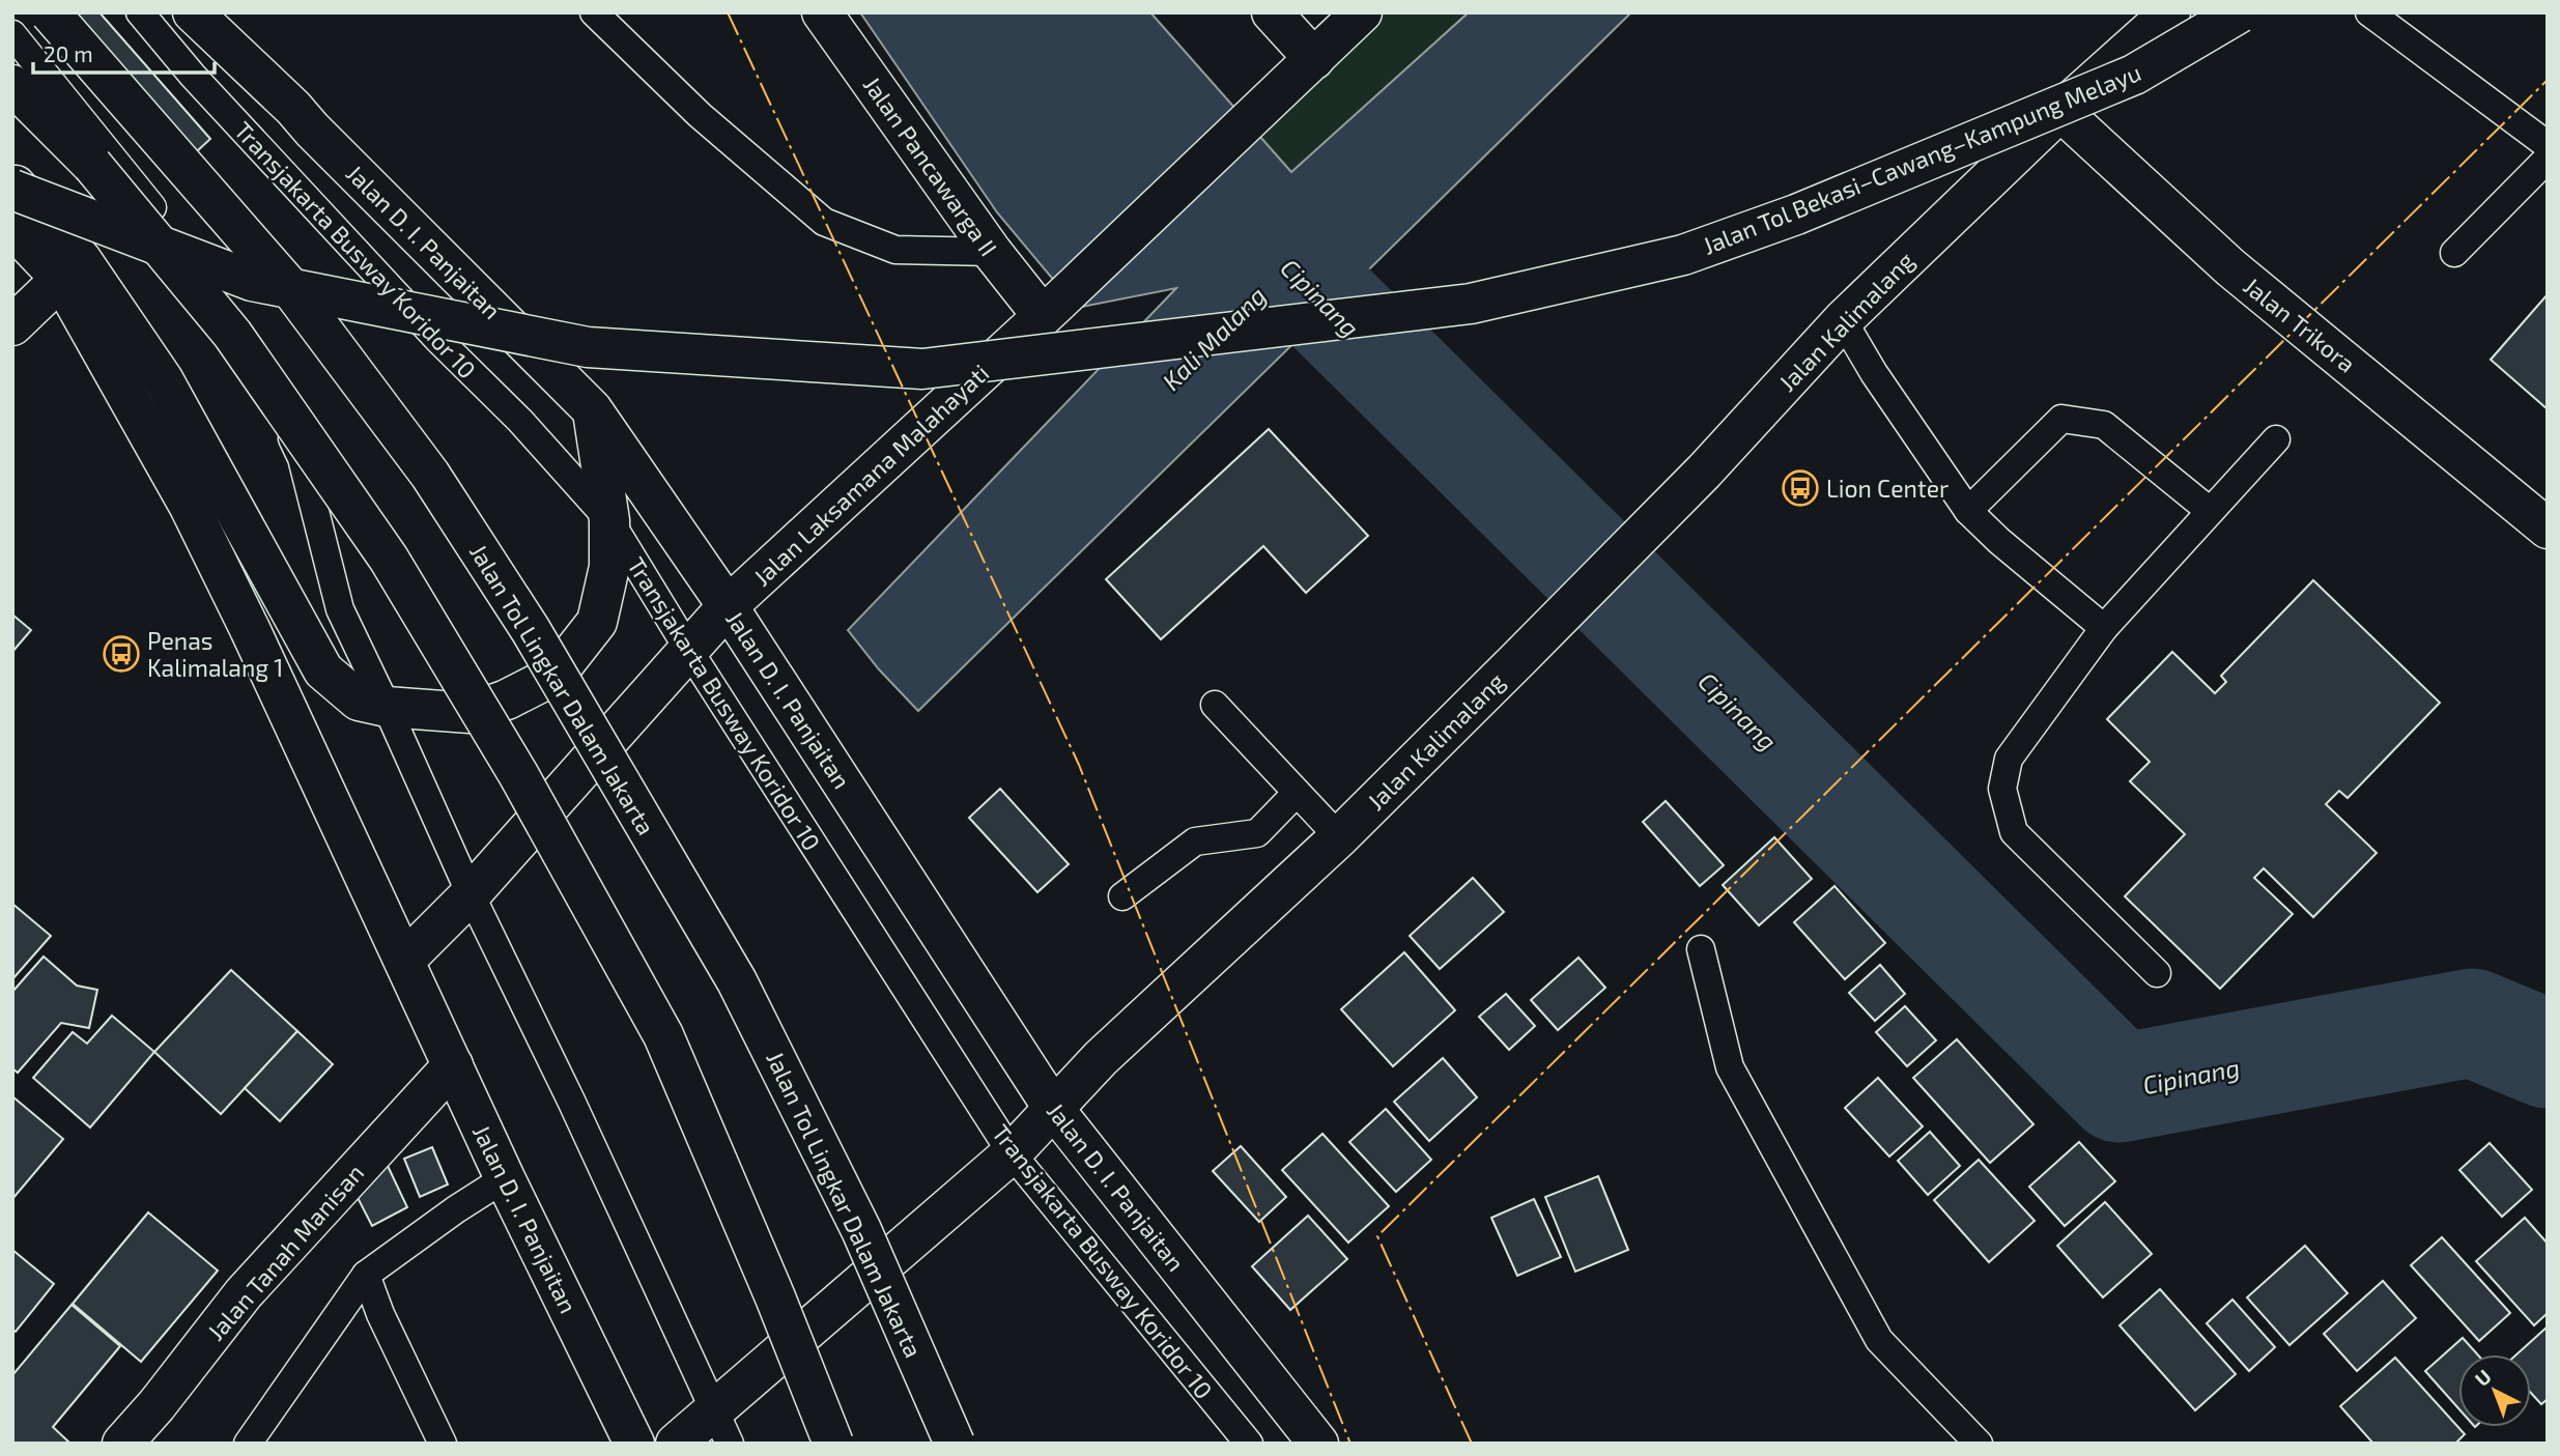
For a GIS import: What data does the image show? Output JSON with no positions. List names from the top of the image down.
{
  "streets": {
    "main road": [
      "Jalan Tol Bekasi–Cawang–Kampung Melayu",
      "Jalan Pancawarga II",
      "Jalan D. I. Panjaitan",
      "Jalan Kalimalang",
      "Jalan Trikora",
      "Jalan Laksamana Malahayati",
      "Jalan Tol Lingkar Dalam Jakarta",
      "Jalan Tanah Manisan"
    ],
    "lane": ["Transjakarta Busway Koridor 10"]
  },
  "crossings": [
    ["Jalan Pancawarga II", "Jalan Laksamana Malahayati"],
    ["Jalan D. I. Panjaitan", "Jalan Kalimalang"],
    ["Jalan D. I. Panjaitan", "Jalan Laksamana Malahayati"],
    ["Jalan D. I. Panjaitan", "Jalan Tanah Manisan"],
    ["Transjakarta Busway Koridor 10", "Jalan Kalimalang"],
    ["Transjakarta Busway Koridor 10", "Jalan Laksamana Malahayati"],
    ["Jalan Kalimalang", "Jalan Trikora"]
  ],
  "water": ["Cipinang", "Kali Malang"],
  "places": {
    "bus stop": ["Lion Center", "Penas Kalimalang 1"]
  },
  "scale_bar": "20 m",
  "north": "top left"
}
